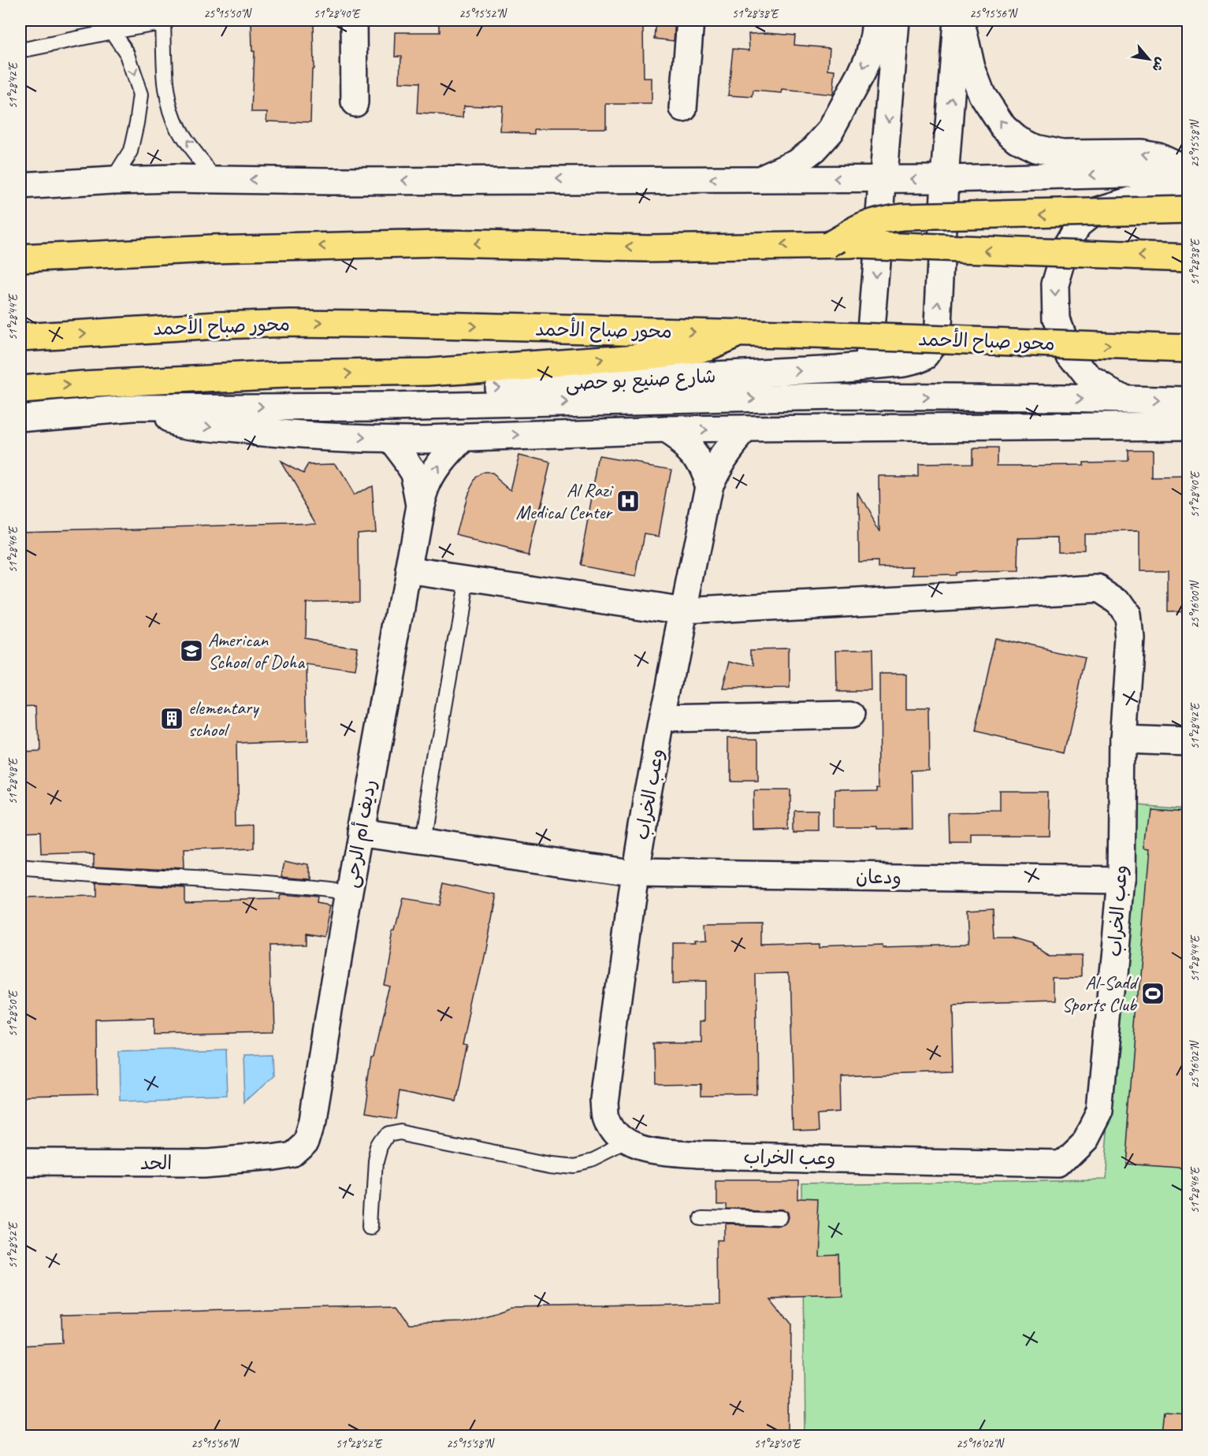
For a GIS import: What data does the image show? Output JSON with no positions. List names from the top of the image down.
{
  "streets": {
    "highway": ["محور صباح الأحمد"],
    "street": [
      "شارع صنيع بو حصى",
      "وعب الخراب",
      "رديف أم الرحى",
      "ودعان",
      "الحد"
    ]
  },
  "crossings": [
    ["وعب الخراب", "ودعان"],
    ["رديف أم الرحى", "ودعان"],
    ["رديف أم الرحى", "الحد"]
  ],
  "places": {
    "hospital": ["Al Razi Medical Center"],
    "school or university": ["American School of Doha"],
    "building": ["elementary school"],
    "sports": ["Al-Sadd Sports Club"]
  },
  "north": "bottom right",
  "coordinates": [
    "25°15'50\"N",
    "51°28'40\"E",
    "25°15'52\"N",
    "51°28'38\"E",
    "25°15'56\"N",
    "51°28'42\"E",
    "25°15'58\"N",
    "51°28'44\"E",
    "51°28'46\"E",
    "25°16'00\"N",
    "51°28'48\"E",
    "51°28'50\"E",
    "25°16'02\"N",
    "51°28'52\"E"
  ]
}
